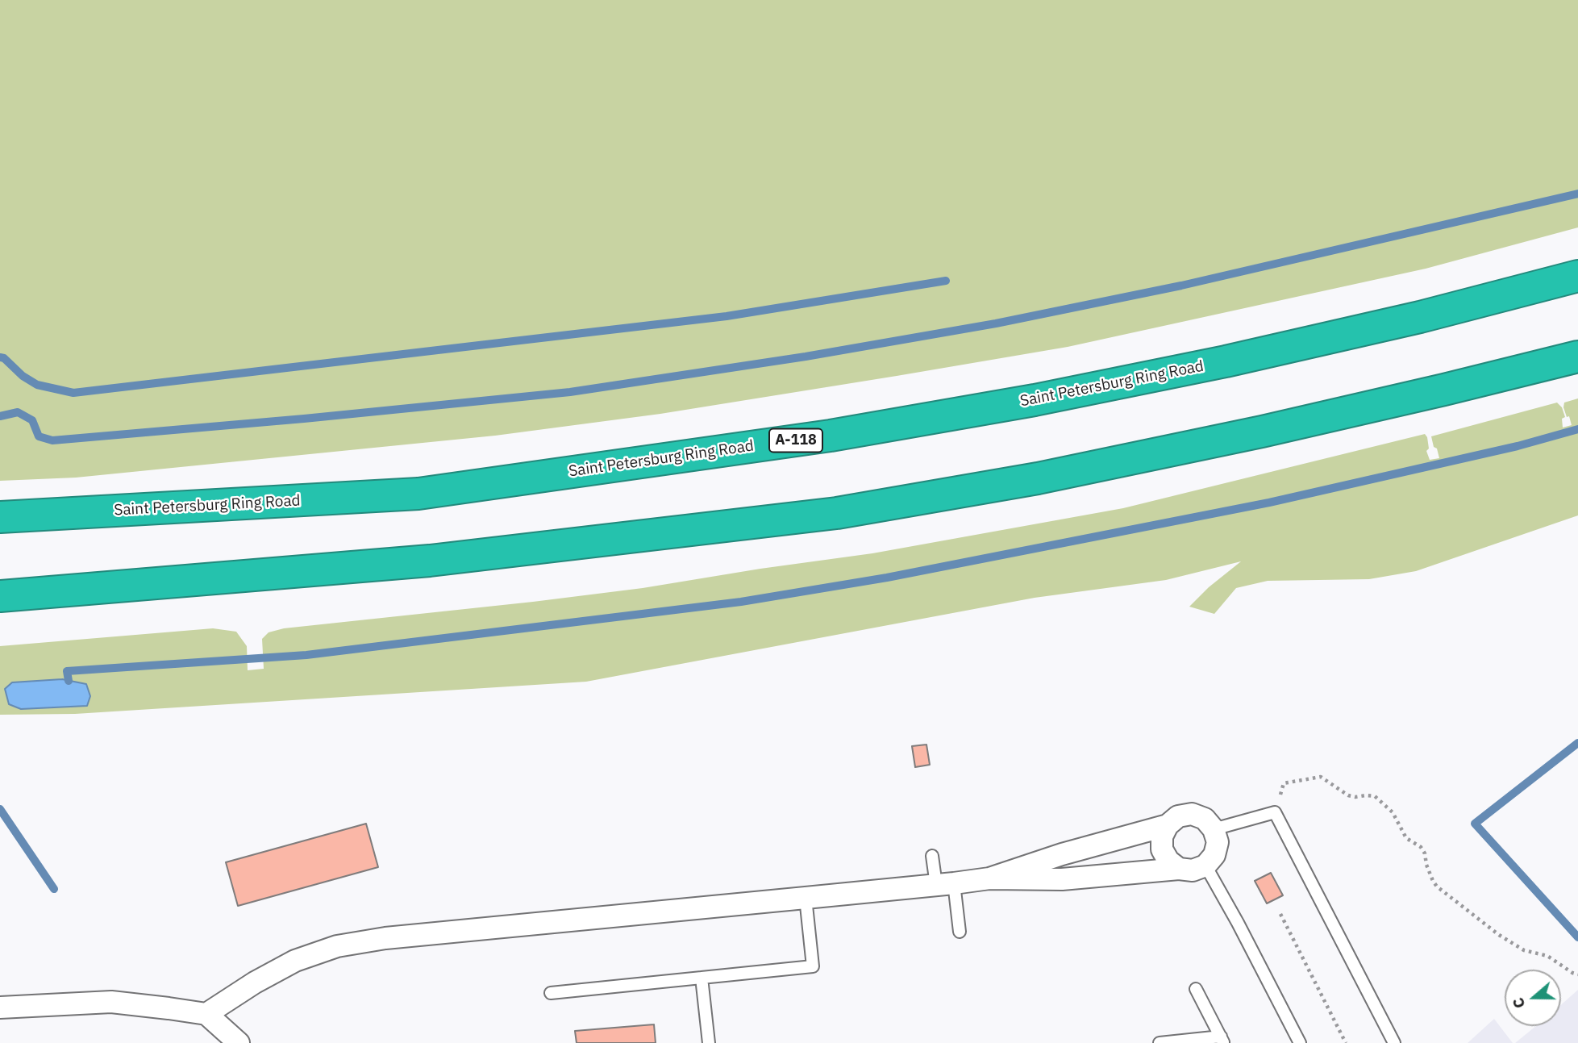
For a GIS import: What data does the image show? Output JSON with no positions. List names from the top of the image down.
{
  "streets": {
    "highway": ["Saint Petersburg Ring Road", "А-118"]
  },
  "north": "left"
}
